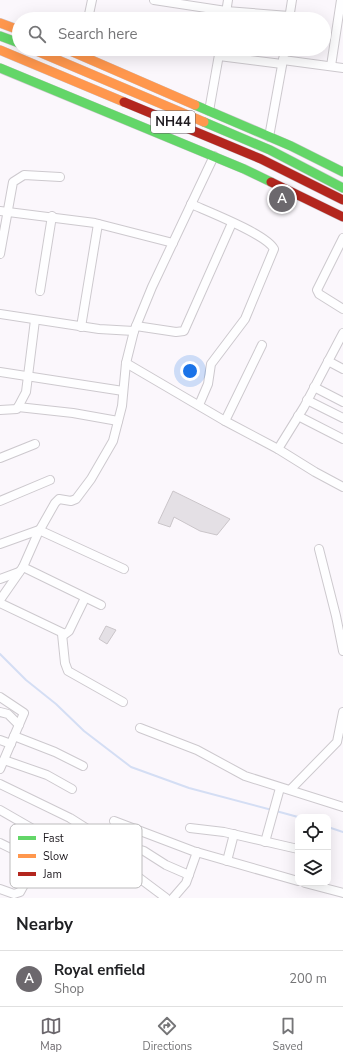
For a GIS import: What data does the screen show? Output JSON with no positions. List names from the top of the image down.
{
  "streets": {
    "main road": ["NH44"]
  },
  "legend": ["Fast", "Slow", "Jam"],
  "page": {
    "search": "Search here",
    "pins": "A",
    "heading": "Nearby",
    "list": [
      {
        "mark": "A",
        "name": "Royal enfield",
        "note": "Shop",
        "value": "200 m"
      }
    ],
    "nav": ["Map", "Directions", "Saved"]
  }
}
